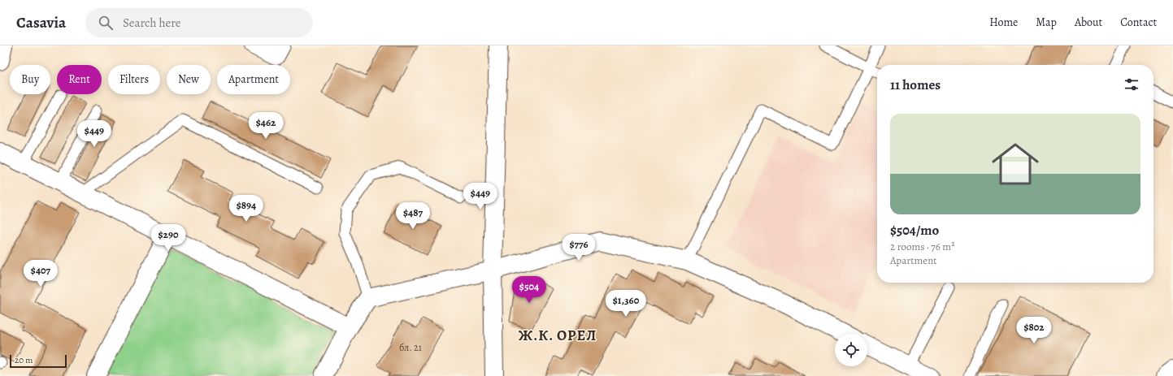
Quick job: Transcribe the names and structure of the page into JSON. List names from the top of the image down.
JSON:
{
  "districts": ["Ж.К. ОРЕЛ"],
  "house_numbers": ["бл. 21"],
  "scale_bar": "20 m",
  "page": {
    "header": "Casavia",
    "search": "Search here",
    "nav": [
      "Home",
      "Map",
      "About",
      "Contact"
    ],
    "chip": [
      "Buy",
      "Rent",
      "Filters",
      "New",
      "Apartment"
    ],
    "heading": "11 homes",
    "list": [
      {
        "name": "$504/mo",
        "note": "2 rooms · 76 m² · Apartment"
      }
    ],
    "price": [
      "$462",
      "$449",
      "$449",
      "$894",
      "$487",
      "$290",
      "$776",
      "$407",
      "$504",
      "$1,360",
      "$802"
    ],
    "scale": "20 m"
  }
}
